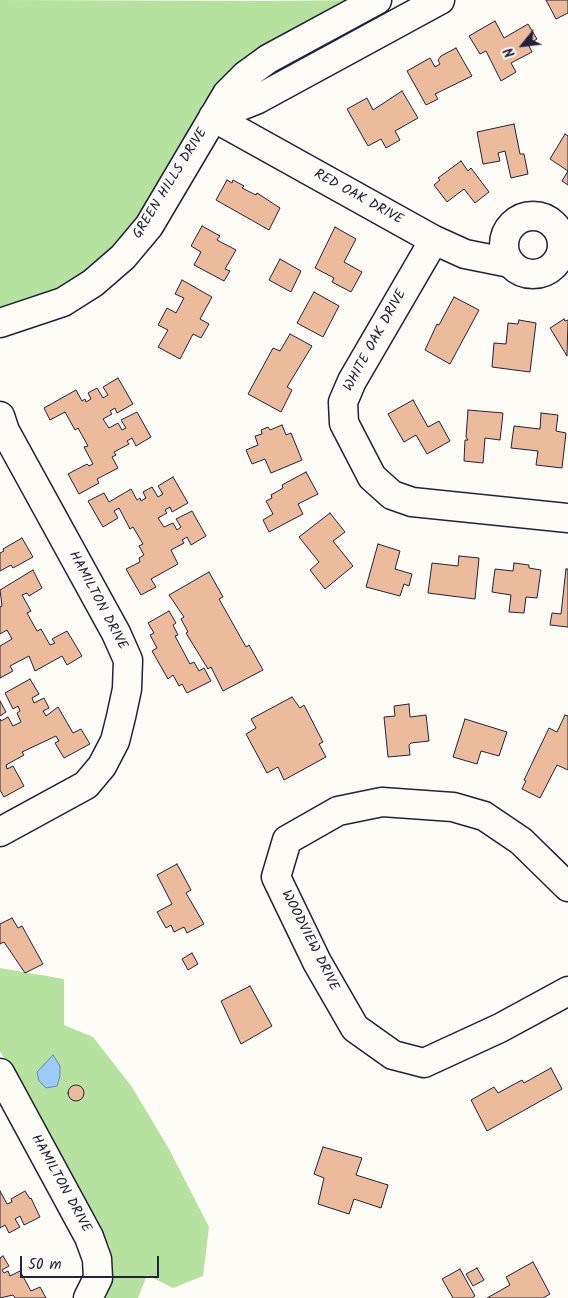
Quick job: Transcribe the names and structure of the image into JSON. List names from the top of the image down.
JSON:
{
  "streets": {
    "street": [
      "GREEN HILLS DRIVE",
      "RED OAK DRIVE",
      "WHITE OAK DRIVE",
      "HAMILTON DRIVE",
      "WOODVIEW DRIVE"
    ]
  },
  "crossings": [
    ["GREEN HILLS DRIVE", "RED OAK DRIVE"],
    ["RED OAK DRIVE", "WHITE OAK DRIVE"]
  ],
  "scale_bar": "50 m",
  "north": "bottom left"
}
